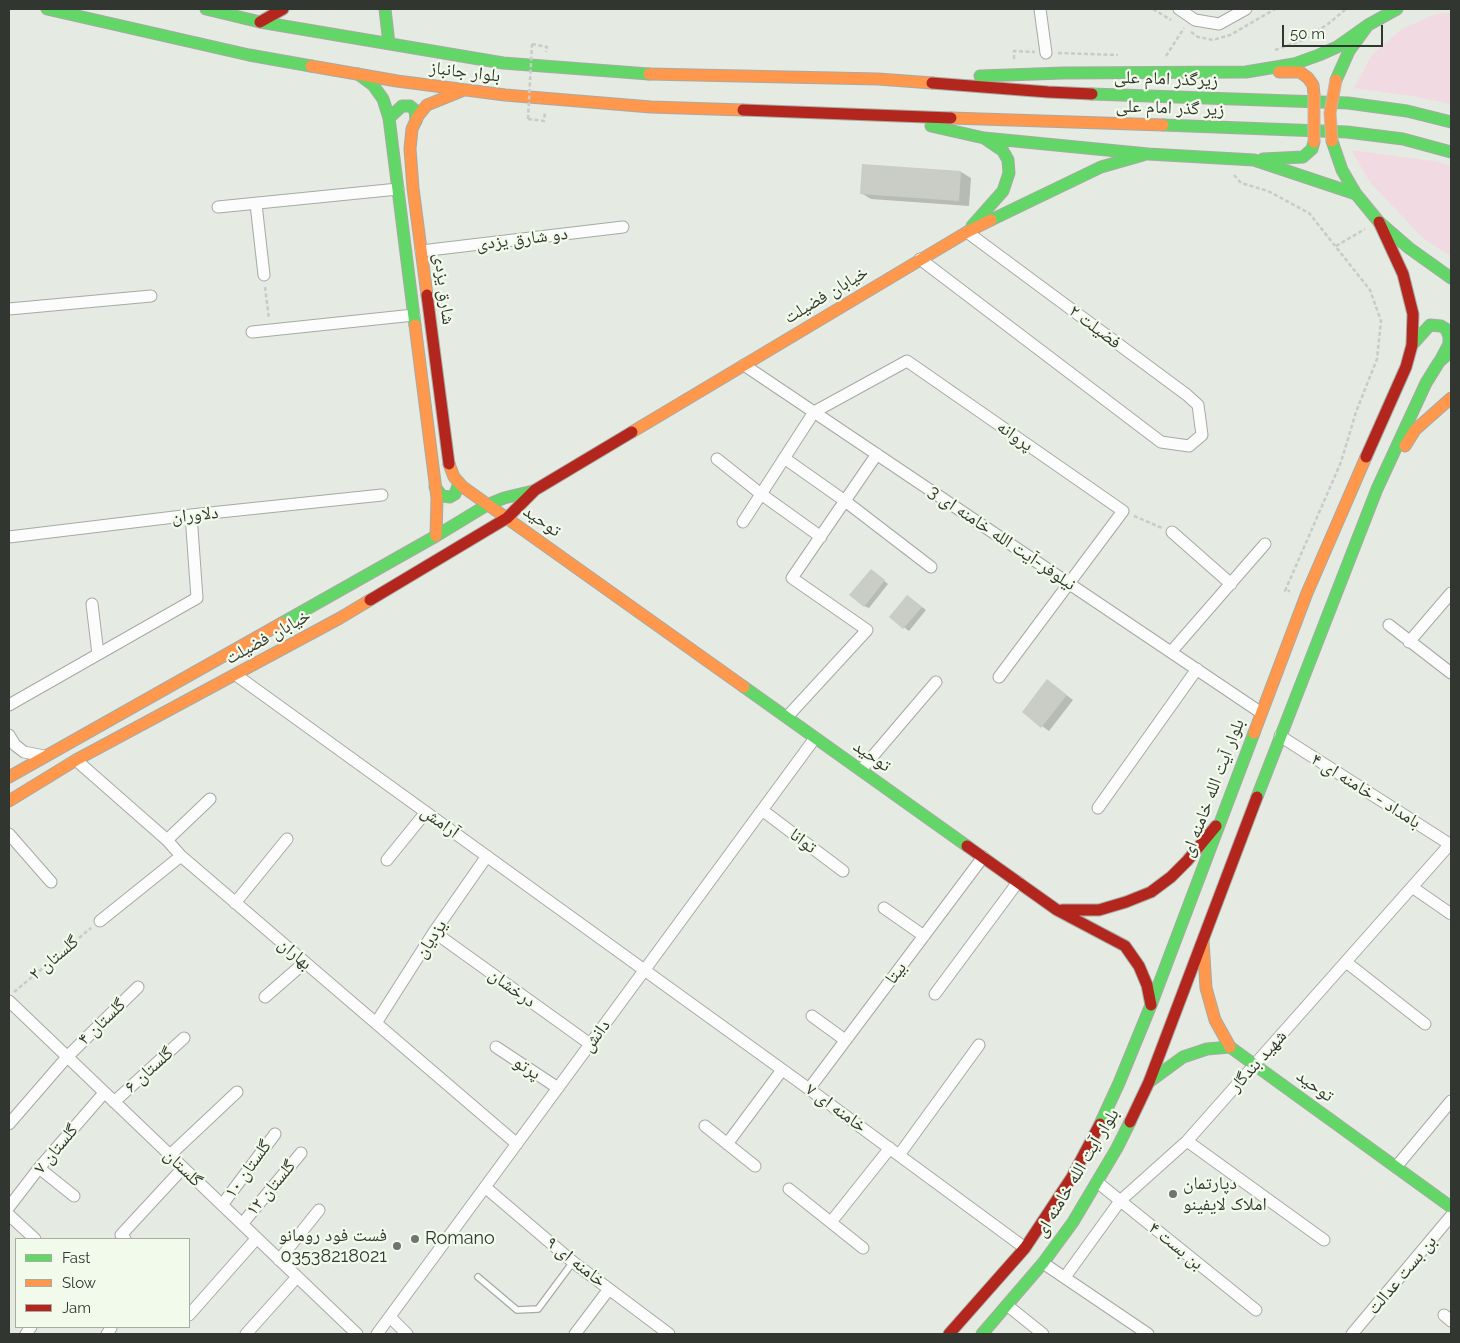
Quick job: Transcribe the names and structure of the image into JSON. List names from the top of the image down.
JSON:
{
  "streets": {
    "main road": [
      "بلوار جانباز",
      "زیرگذر امام علی",
      "زیر گذر امام علی",
      "شارق یزدی",
      "خیابان فضیلت",
      "توحید",
      "بلوار آیت الله خامنه ای"
    ],
    "street": [
      "دو شارق یزدی",
      "فضیلت ۲",
      "پروانه",
      "دلاوران",
      "نیلوفر-آیت الله خامنه ای 3",
      "بامداد - خامنه ای ۴",
      "آرامش",
      "توانا",
      "یزدیان",
      "بهاران",
      "بیتا",
      "درخشان",
      "گلستان ۴",
      "دانش",
      "شهید بندگار",
      "پرتو",
      "گلستان ۶",
      "خامنه ای ۷",
      "گلستان ۷",
      "گلستان",
      "گلستان ۱۰",
      "گلستان ۱۲",
      "بن بست ۴",
      "خامنه ای ۹",
      "بن بست عدالت"
    ],
    "path": ["گلستان ۲"]
  },
  "crossings": [
    ["بلوار جانباز", "زیرگذر امام علی"],
    ["بلوار جانباز", "زیر گذر امام علی"],
    ["بلوار جانباز", "شارق یزدی"],
    ["دو شارق یزدی", "شارق یزدی"],
    ["شارق یزدی", "خیابان فضیلت"],
    ["شارق یزدی", "توحید"],
    ["خیابان فضیلت", "فضیلت ۲"],
    ["خیابان فضیلت", "توحید"],
    ["خیابان فضیلت", "نیلوفر-آیت الله خامنه ای 3"],
    ["خیابان فضیلت", "آرامش"],
    ["خیابان فضیلت", "بهاران"],
    ["پروانه", "نیلوفر-آیت الله خامنه ای 3"],
    ["توحید", "بلوار آیت الله خامنه ای"],
    ["توحید", "بیتا"],
    ["توحید", "دانش"],
    ["توحید", "شهید بندگار"],
    ["نیلوفر-آیت الله خامنه ای 3", "بلوار آیت الله خامنه ای"],
    ["بلوار آیت الله خامنه ای", "بامداد - خامنه ای ۴"],
    ["بلوار آیت الله خامنه ای", "خامنه ای ۷"],
    ["بلوار آیت الله خامنه ای", "بن بست ۴"],
    ["بامداد - خامنه ای ۴", "شهید بندگار"],
    ["آرامش", "یزدیان"],
    ["آرامش", "دانش"],
    ["آرامش", "خامنه ای ۷"],
    ["توانا", "دانش"],
    ["یزدیان", "بهاران"],
    ["یزدیان", "درخشان"],
    ["بهاران", "دانش"],
    ["بیتا", "خامنه ای ۷"],
    ["درخشان", "دانش"],
    ["گلستان ۴", "گلستان"],
    ["دانش", "پرتو"],
    ["دانش", "خامنه ای ۷"],
    ["دانش", "خامنه ای ۹"],
    ["شهید بندگار", "بن بست ۴"],
    ["گلستان ۶", "گلستان"],
    ["گلستان ۷", "گلستان"],
    ["گلستان", "گلستان ۱۰"],
    ["گلستان", "گلستان ۱۲"]
  ],
  "places": ["دپارتمان املاک لایفینو", "Romano", "فست فود رومانو 03538218021"],
  "legend": ["Fast", "Slow", "Jam"],
  "scale_bar": "50 m"
}
